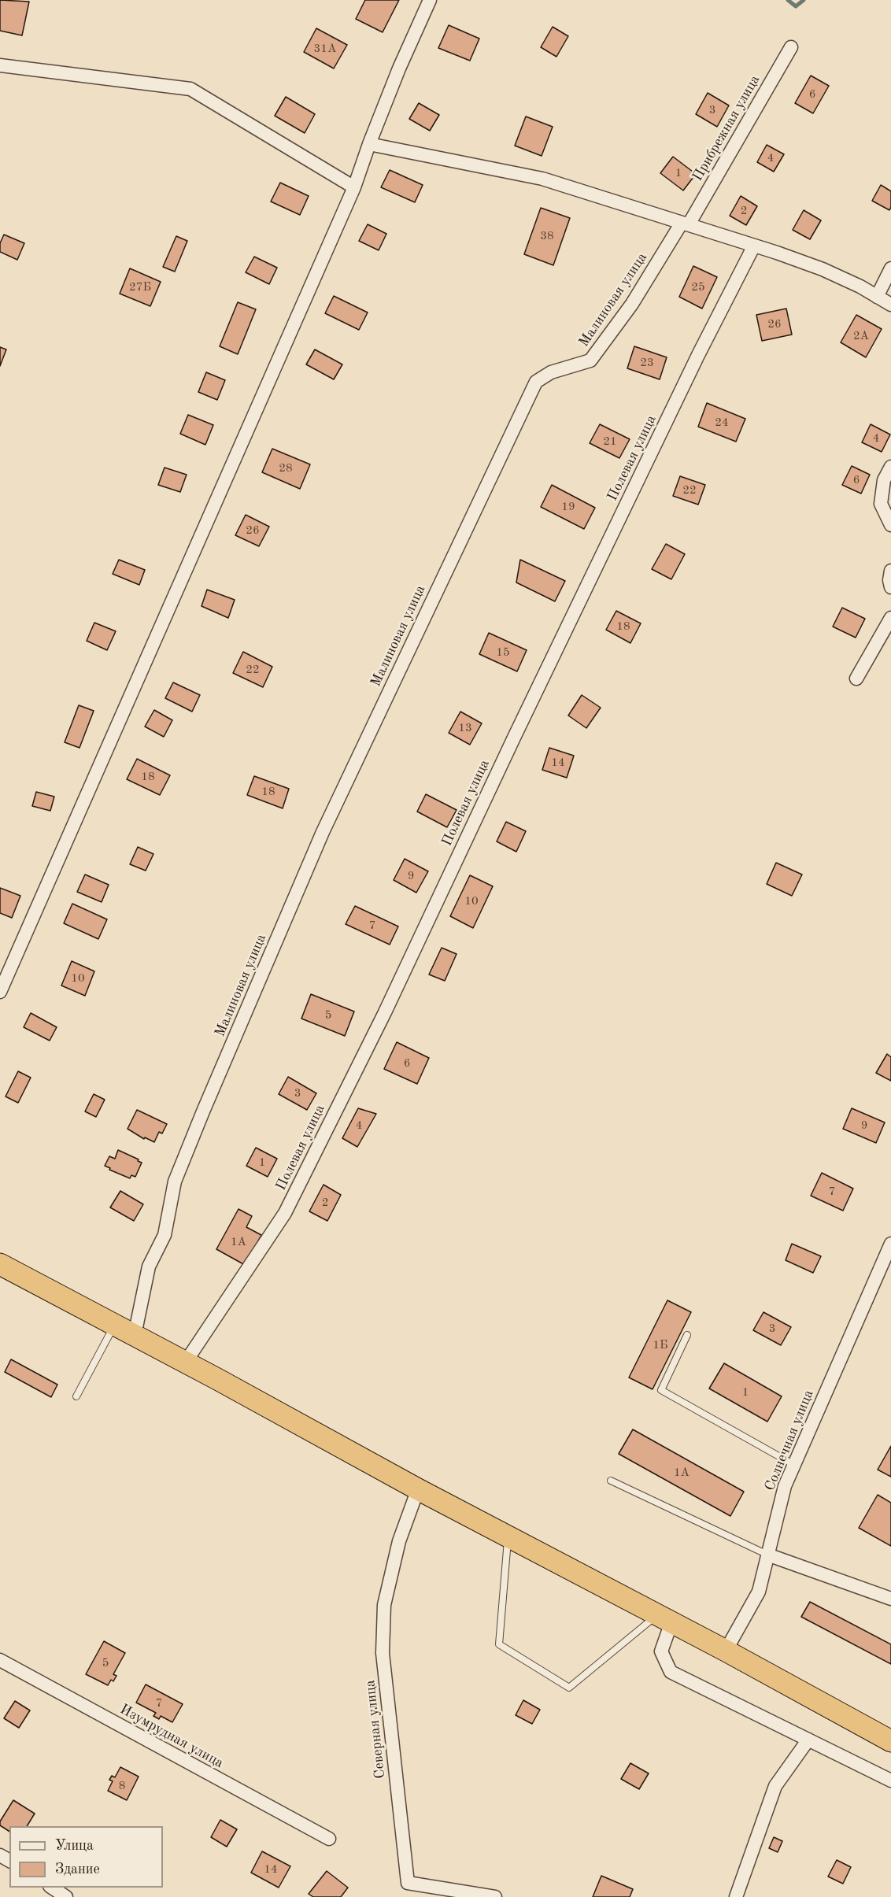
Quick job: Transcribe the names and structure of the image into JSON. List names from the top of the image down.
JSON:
{
  "streets": {
    "street": [
      "Прибрежная улица",
      "Малиновая улица",
      "Полевая улица",
      "Солнечная улица",
      "Северная улица",
      "Изумрудная улица"
    ]
  },
  "crossings": [
    ["Прибрежная улица", "Малиновая улица"]
  ],
  "house_numbers": [
    "31А",
    "6",
    "3",
    "4",
    "1",
    "2",
    "38",
    "27Б",
    "25",
    "26",
    "2А",
    "23",
    "24",
    "4",
    "21",
    "28",
    "6",
    "22",
    "19",
    "26",
    "18",
    "15",
    "22",
    "13",
    "14",
    "18",
    "18",
    "9",
    "10",
    "7",
    "10",
    "5",
    "6",
    "3",
    "4",
    "9",
    "1",
    "7",
    "2",
    "1А",
    "3",
    "1Б",
    "1",
    "1А",
    "5",
    "7",
    "8",
    "14"
  ],
  "legend": ["Улица", "Здание"]
}
